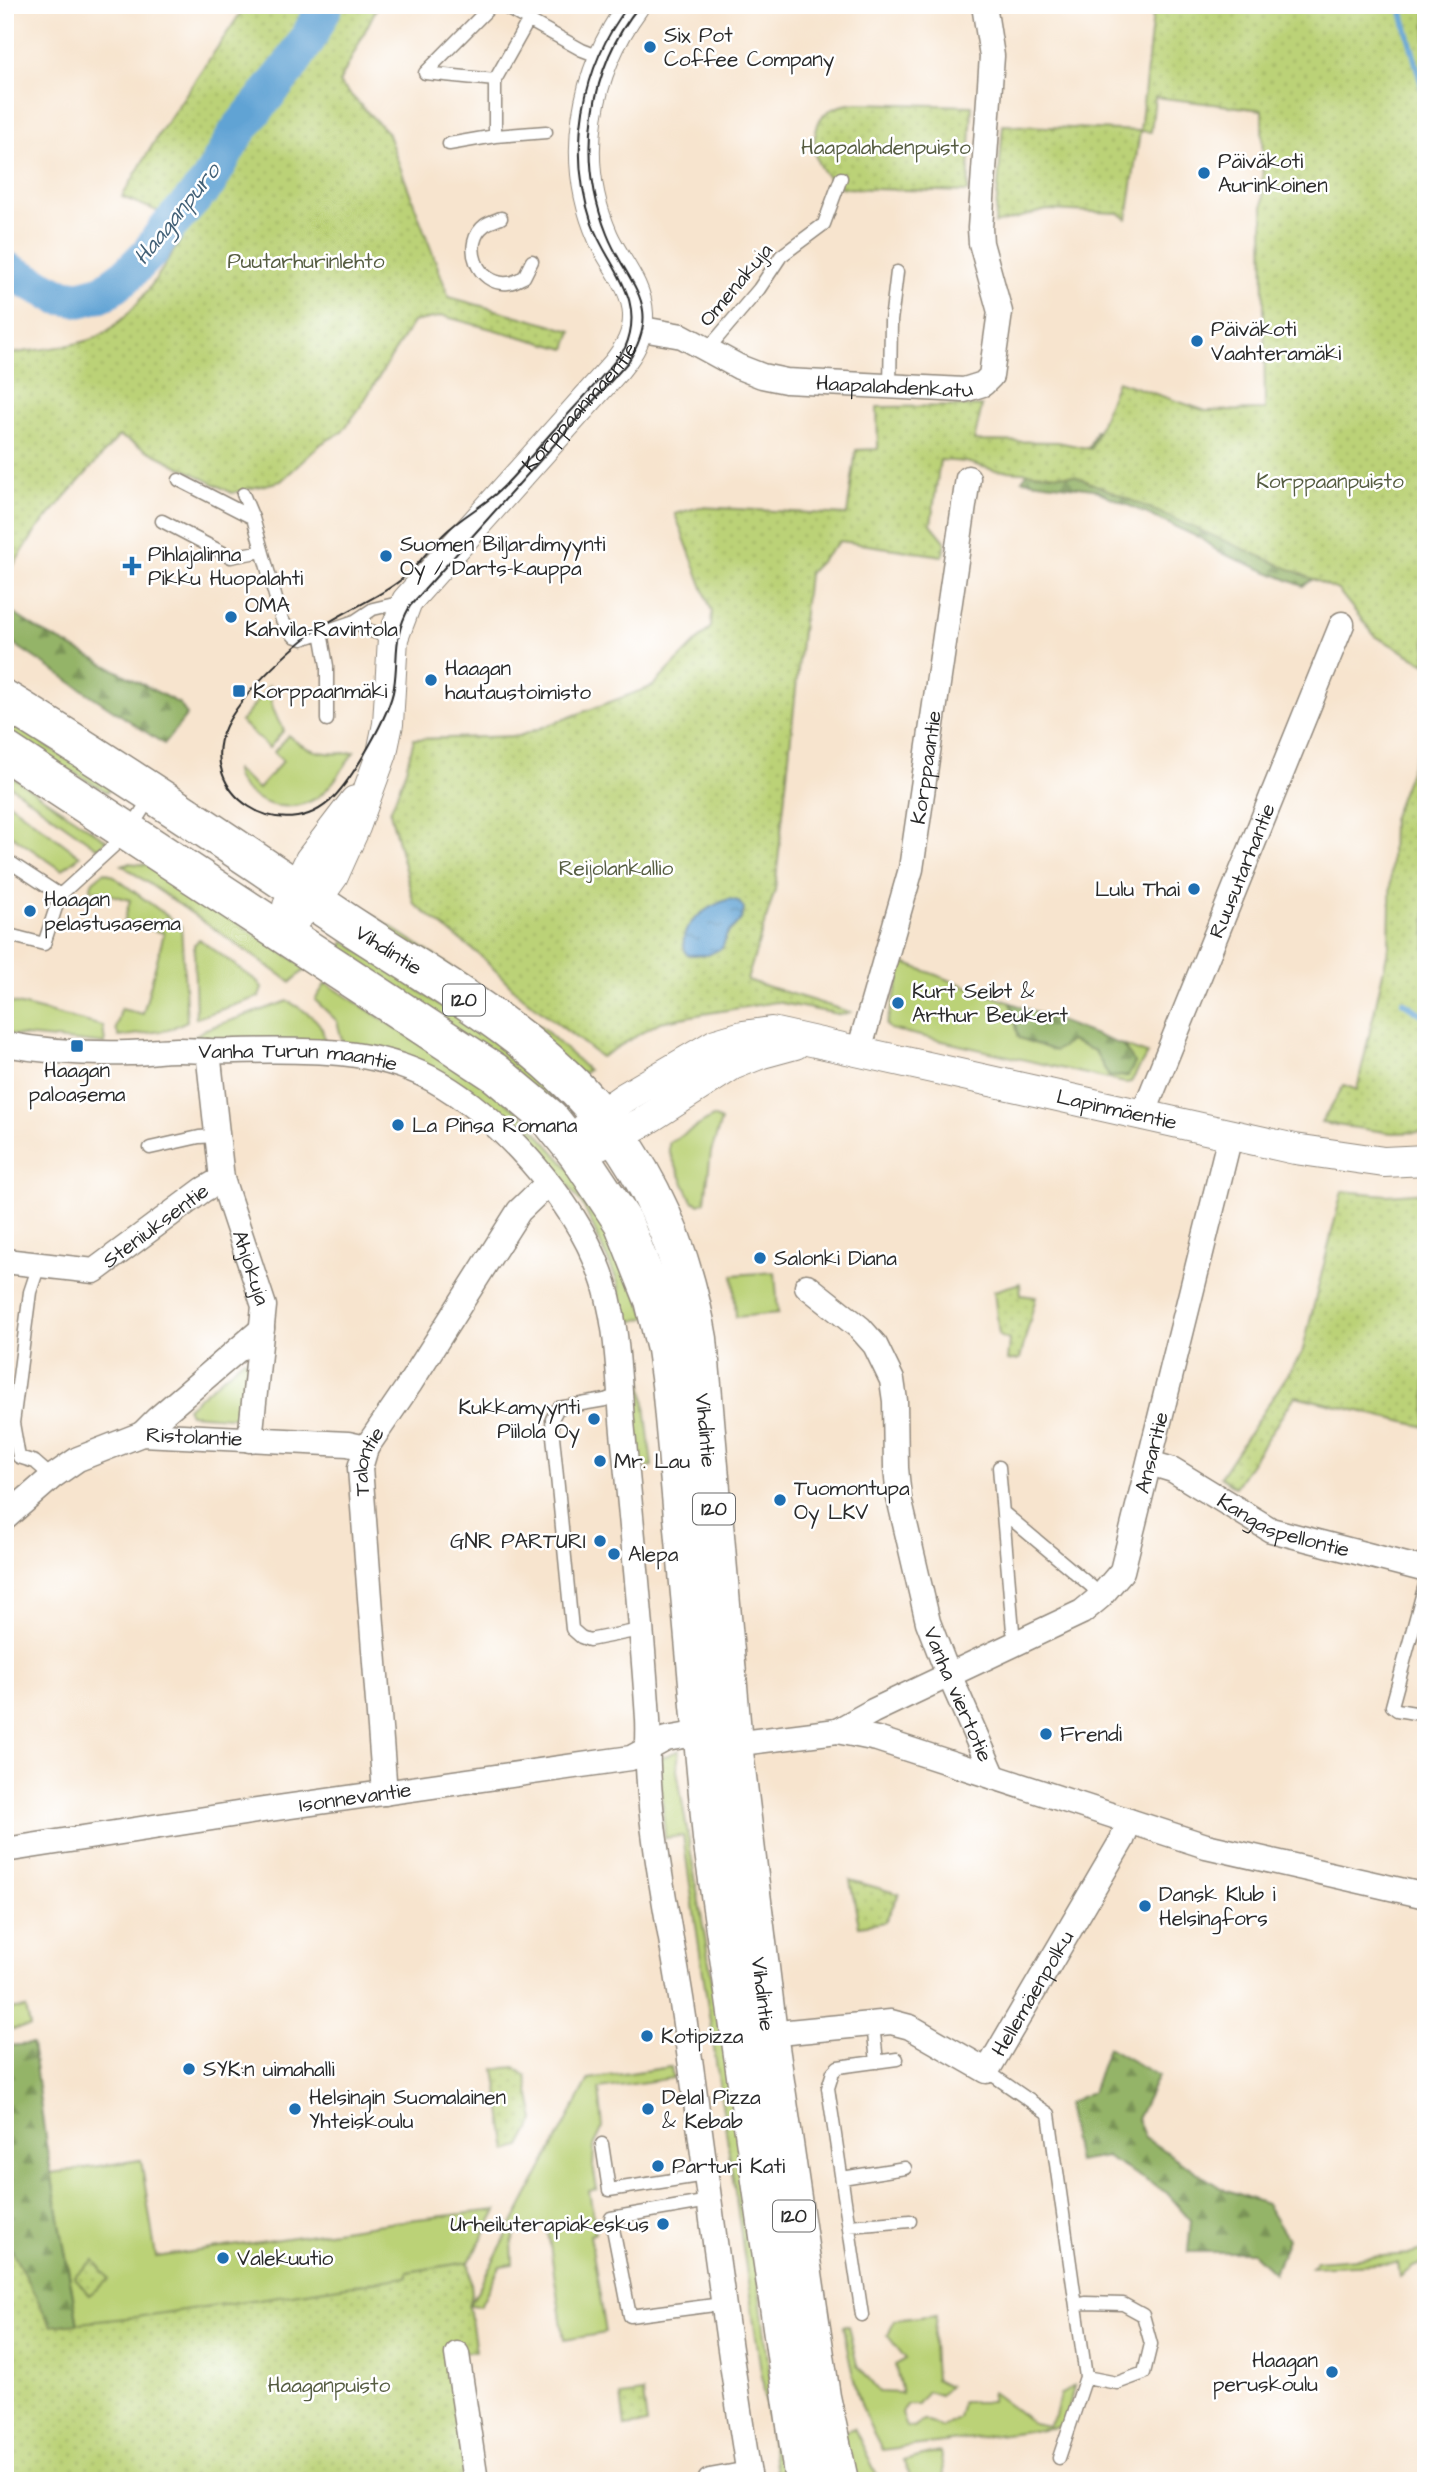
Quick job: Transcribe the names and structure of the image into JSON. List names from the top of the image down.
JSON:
{
  "streets": {
    "main road": ["Vihdintie", "120"],
    "street": [
      "Haapalahdenkatu",
      "Korppaanmäentie",
      "Korppaantie",
      "Ruusutarhantie",
      "Vanha Turun maantie",
      "Lapinmäentie",
      "Steniuksentie",
      "Ahjokuja",
      "Ristolantie",
      "Ansaritie",
      "Talontie",
      "Kangaspellontie",
      "Vanha viertotie",
      "Isonnevantie",
      "Hellemäenpolku"
    ],
    "lane": ["Omenakuja"]
  },
  "crossings": [
    ["Omenakuja", "Haapalahdenkatu"],
    ["Haapalahdenkatu", "Korppaanmäentie"],
    ["Korppaanmäentie", "Vihdintie"],
    ["Korppaantie", "Lapinmäentie"],
    ["Ruusutarhantie", "Lapinmäentie"],
    ["Vihdintie", "Lapinmäentie"],
    ["Vihdintie", "Isonnevantie"],
    ["Vihdintie", "Hellemäenpolku"],
    ["Vanha Turun maantie", "Ahjokuja"],
    ["Vanha Turun maantie", "Talontie"],
    ["Lapinmäentie", "Ansaritie"],
    ["Steniuksentie", "Ahjokuja"],
    ["Ahjokuja", "Ristolantie"],
    ["Ristolantie", "Talontie"],
    ["Ansaritie", "Kangaspellontie"],
    ["Ansaritie", "Vanha viertotie"],
    ["Ansaritie", "Isonnevantie"],
    ["Talontie", "Isonnevantie"],
    ["Vanha viertotie", "Hellemäenpolku"]
  ],
  "water": ["Haaganpuro"],
  "parks": [
    "Haapalahdenpuisto",
    "Puutarhurinlehto",
    "Korppaanpuisto",
    "Reijolankallio",
    "Haaganpuisto"
  ],
  "places": {
    "other": [
      "Six Pot Coffee Company",
      "Päiväkoti Aurinkoinen",
      "Päiväkoti Vaahteramäki",
      "Suomen Biljardimyynti Oy / Darts-kauppa",
      "OMA Kahvila-Ravintola",
      "Haagan hautaustoimisto",
      "Lulu Thai",
      "Haagan pelastusasema",
      "Kurt Seibt & Arthur Beukert",
      "La Pinsa Romana",
      "Salonki Diana",
      "Kukkamyynti Piilola Oy",
      "Mr. Lau",
      "Tuomontupa Oy LKV",
      "GNR PARTURI",
      "Alepa",
      "Frendi",
      "Dansk Klub i Helsingfors",
      "Kotipizza",
      "SYK:n uimahalli",
      "Helsingin Suomalainen Yhteiskoulu",
      "Delal Pizza & Kebab",
      "Parturi Kati",
      "Urheiluterapiakeskus",
      "Valekuutio",
      "Haagan peruskoulu"
    ],
    "health": ["Pihlajalinna Pikku Huopalahti"],
    "transit": ["Korppaanmäki", "Haagan paloasema"]
  }
}
